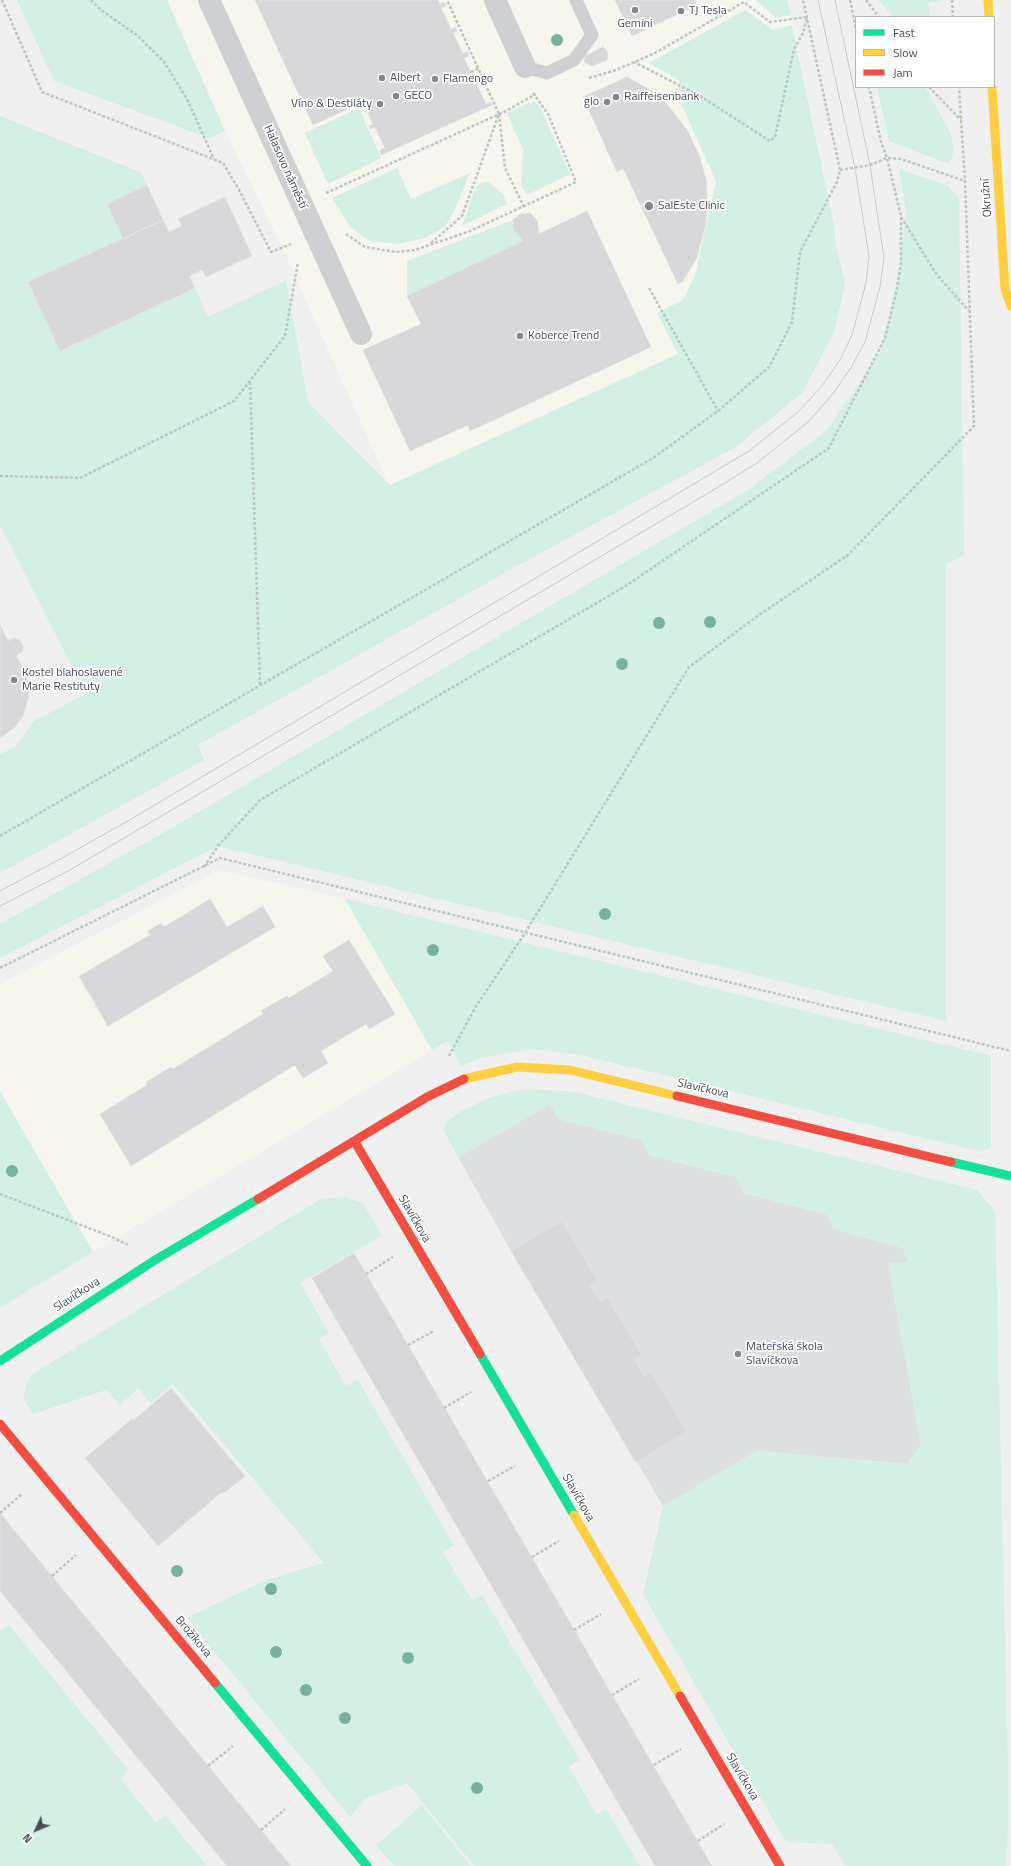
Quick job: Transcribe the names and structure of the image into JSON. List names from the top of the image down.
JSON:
{
  "streets": {
    "street": [
      "Halasovo náměstí",
      "Okružní",
      "Slavíčkova",
      "Brožíkova"
    ]
  },
  "places": [
    "Gemini",
    "TJ Tesla",
    "Albert",
    "Flamengo",
    "GECO",
    "Raiffeisenbank",
    "glo",
    "Víno & Destiláty",
    "SalEste Clinic",
    "Koberce Trend",
    "Kostel blahoslavené Marie Restituty",
    "Mateřská škola Slavíčkova"
  ],
  "legend": ["Fast", "Slow", "Jam"],
  "north": "bottom left"
}
